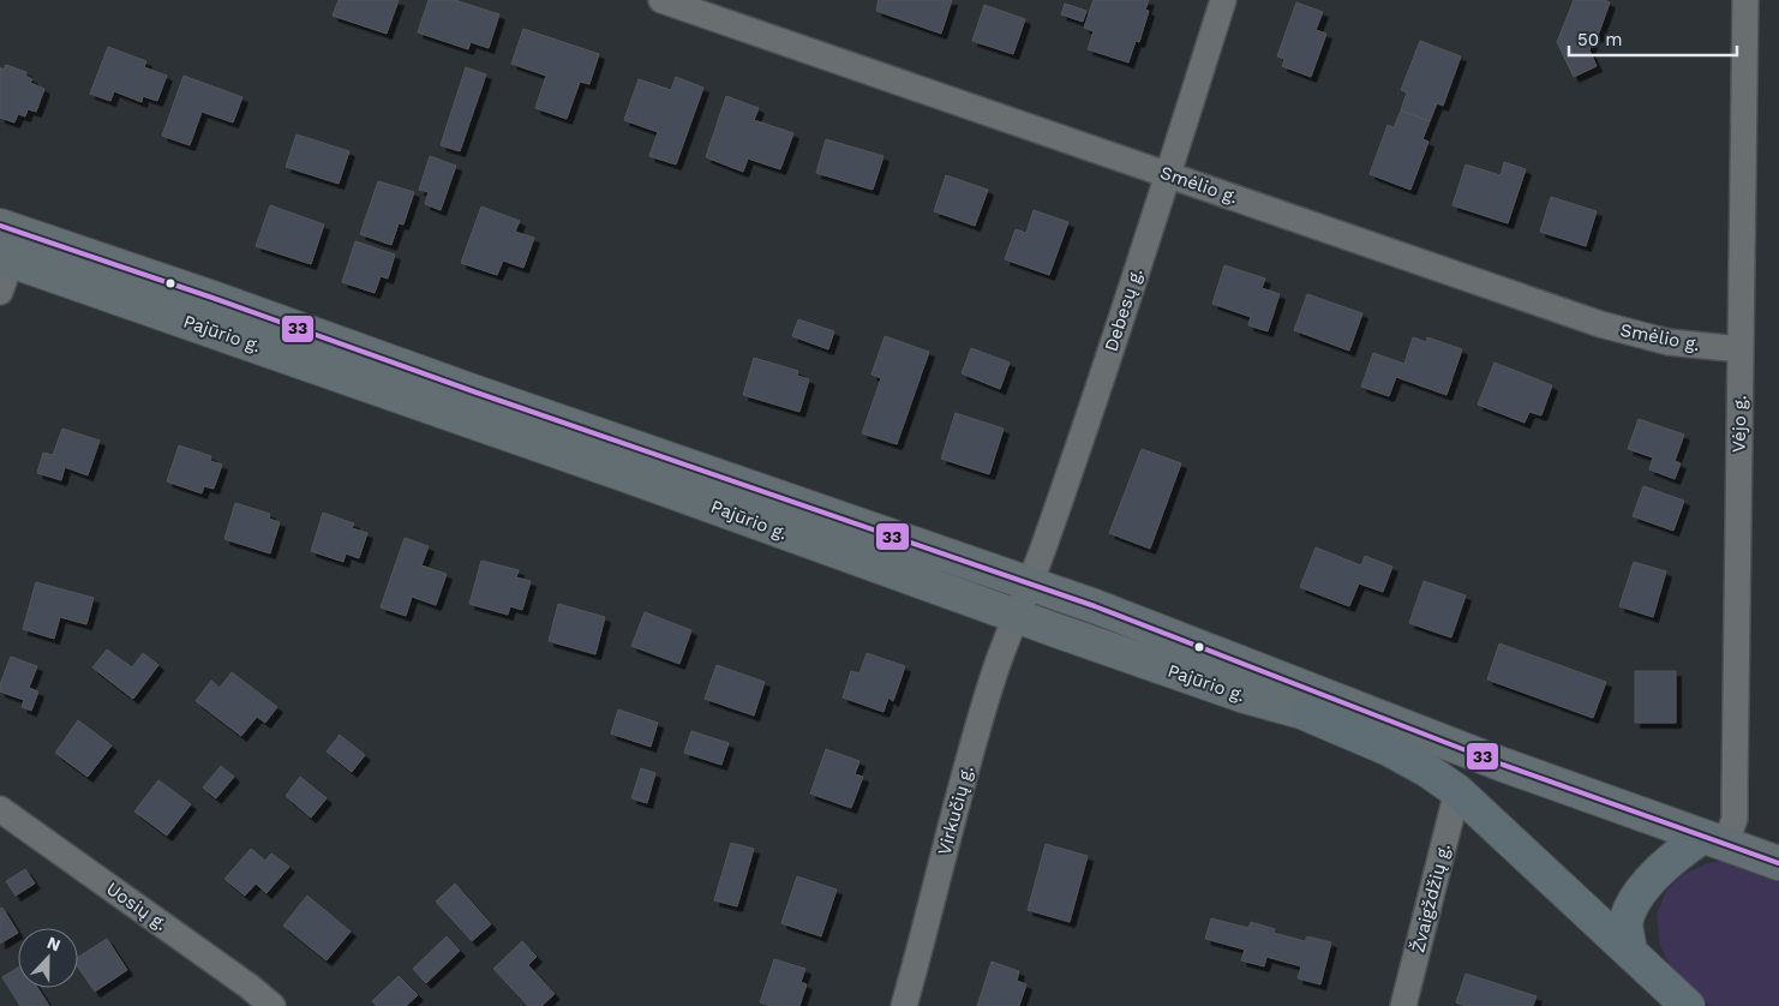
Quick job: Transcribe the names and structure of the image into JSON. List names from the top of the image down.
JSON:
{
  "streets": {
    "main road": ["Pajūrio g."],
    "street": [
      "Smėlio g.",
      "Debesų g.",
      "Vėjo g.",
      "Virkučių g.",
      "Žvaigždžių g.",
      "Uosių g."
    ]
  },
  "crossings": [
    ["Smėlio g.", "Debesų g."],
    ["Smėlio g.", "Vėjo g."],
    ["Debesų g.", "Pajūrio g."],
    ["Debesų g.", "Virkučių g."],
    ["Pajūrio g.", "Vėjo g."],
    ["Pajūrio g.", "Virkučių g."]
  ],
  "lines": ["transit line 33"],
  "scale_bar": "50 m",
  "north": "top"
}
